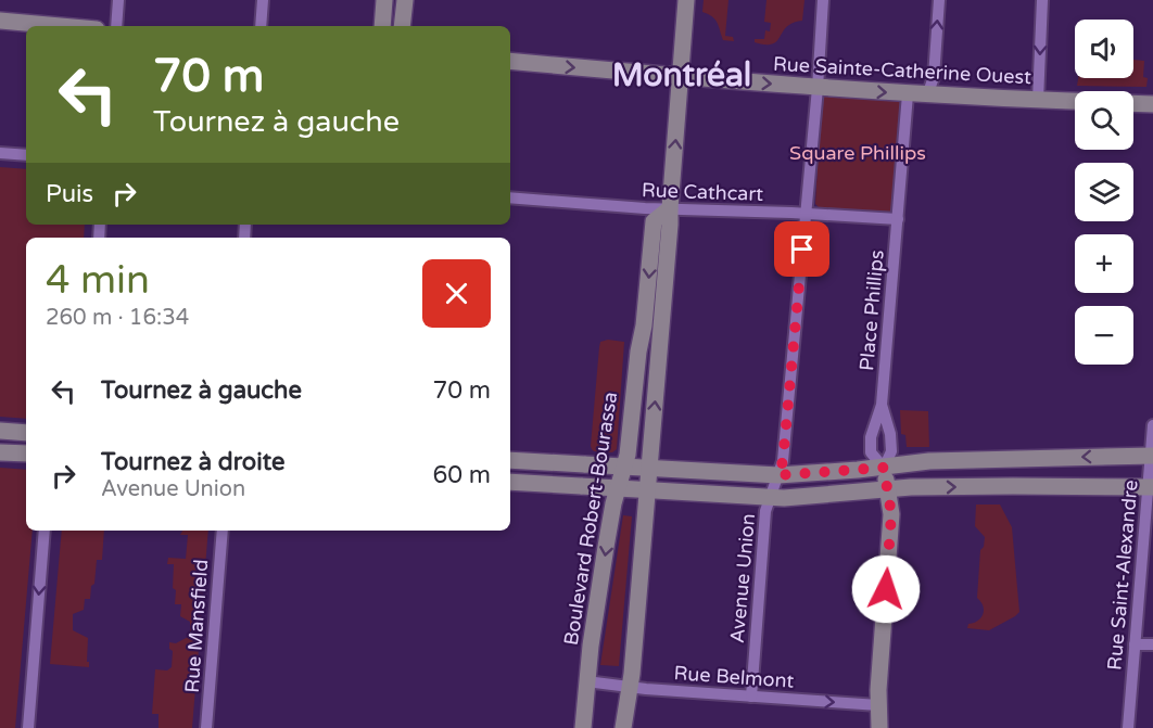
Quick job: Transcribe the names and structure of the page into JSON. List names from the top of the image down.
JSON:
{
  "streets": {
    "main road": ["Rue Sainte-Catherine Ouest", "Boulevard Robert-Bourassa"],
    "street": [
      "Rue Cathcart",
      "Place Phillips",
      "Rue Saint-Alexandre",
      "Avenue Union",
      "Rue Mansfield",
      "Rue Belmont"
    ]
  },
  "crossings": [
    ["Rue Sainte-Catherine Ouest", "Place Phillips"],
    ["Rue Sainte-Catherine Ouest", "Avenue Union"],
    ["Rue Cathcart", "Place Phillips"],
    ["Rue Cathcart", "Boulevard Robert-Bourassa"],
    ["Rue Cathcart", "Avenue Union"],
    ["Boulevard Robert-Bourassa", "Rue Belmont"],
    ["Avenue Union", "Rue Belmont"]
  ],
  "one_way": ["Rue Sainte-Catherine Ouest", "Rue Belmont"],
  "districts": ["Montréal"],
  "parks": ["Square Phillips"],
  "page": {
    "map_buttons": ["+", "−"],
    "turn": ["70 m", "Tournez à gauche"],
    "then": "Puis",
    "heading": ["4 min", "260 m · 16:34"],
    "list": [
      {
        "name": "Tournez à gauche",
        "value": "70 m"
      },
      {
        "name": "Tournez à droite",
        "note": "Avenue Union",
        "value": "60 m"
      }
    ]
  }
}
